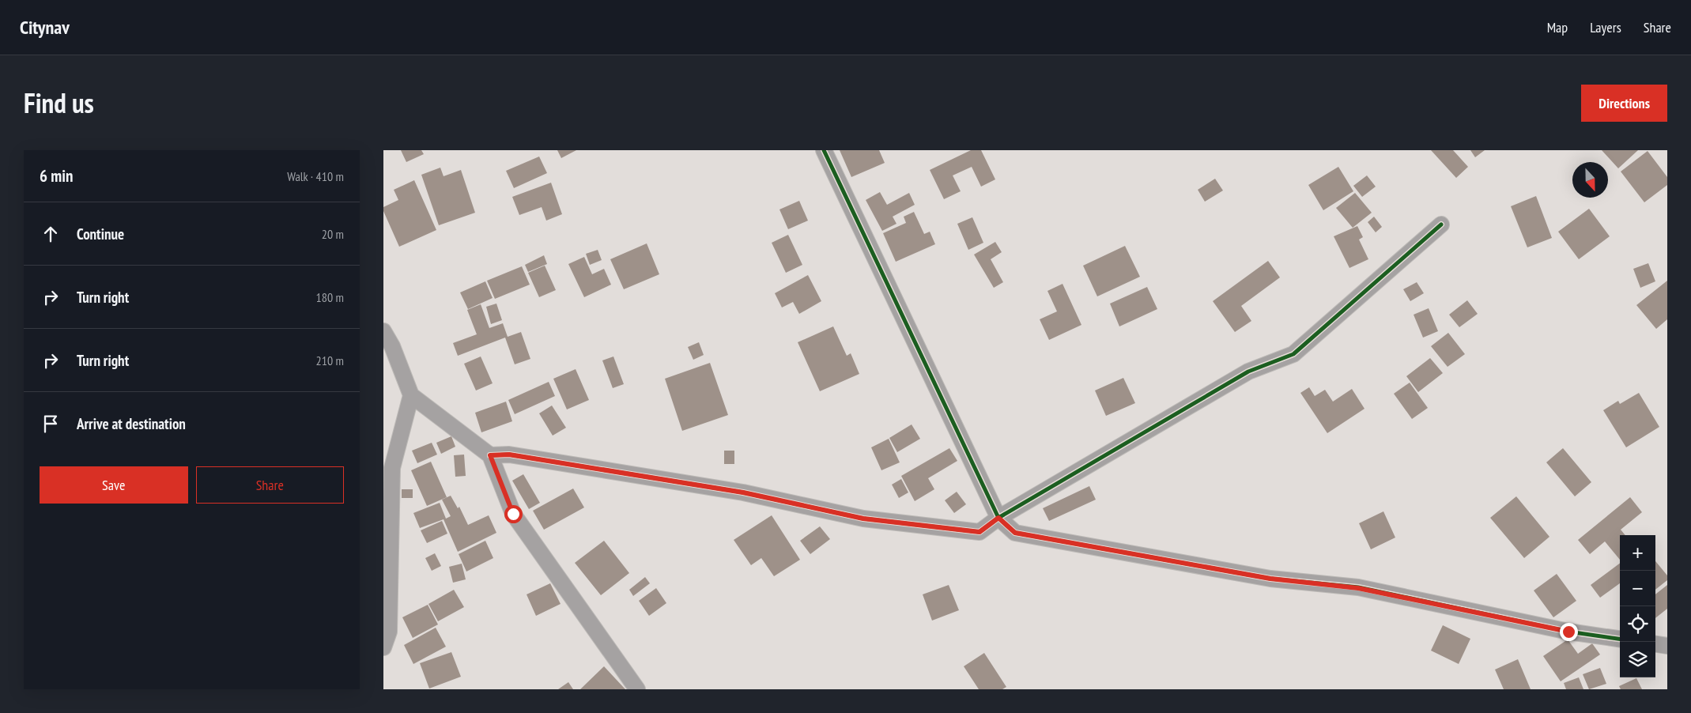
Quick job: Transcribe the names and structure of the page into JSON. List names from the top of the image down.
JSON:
{
  "north": "bottom",
  "page": {
    "header": "Citynav",
    "nav": ["Map", "Layers", "Share"],
    "title": "Find us",
    "buttons": [
      "Directions",
      ["Save", "Share"]
    ],
    "heading": ["6 min", "Walk · 410 m"],
    "list": [
      ["Continue", "20 m"],
      ["Turn right", "180 m"],
      ["Turn right", "210 m"],
      "Arrive at destination"
    ],
    "map_buttons": ["+", "−"]
  }
}
